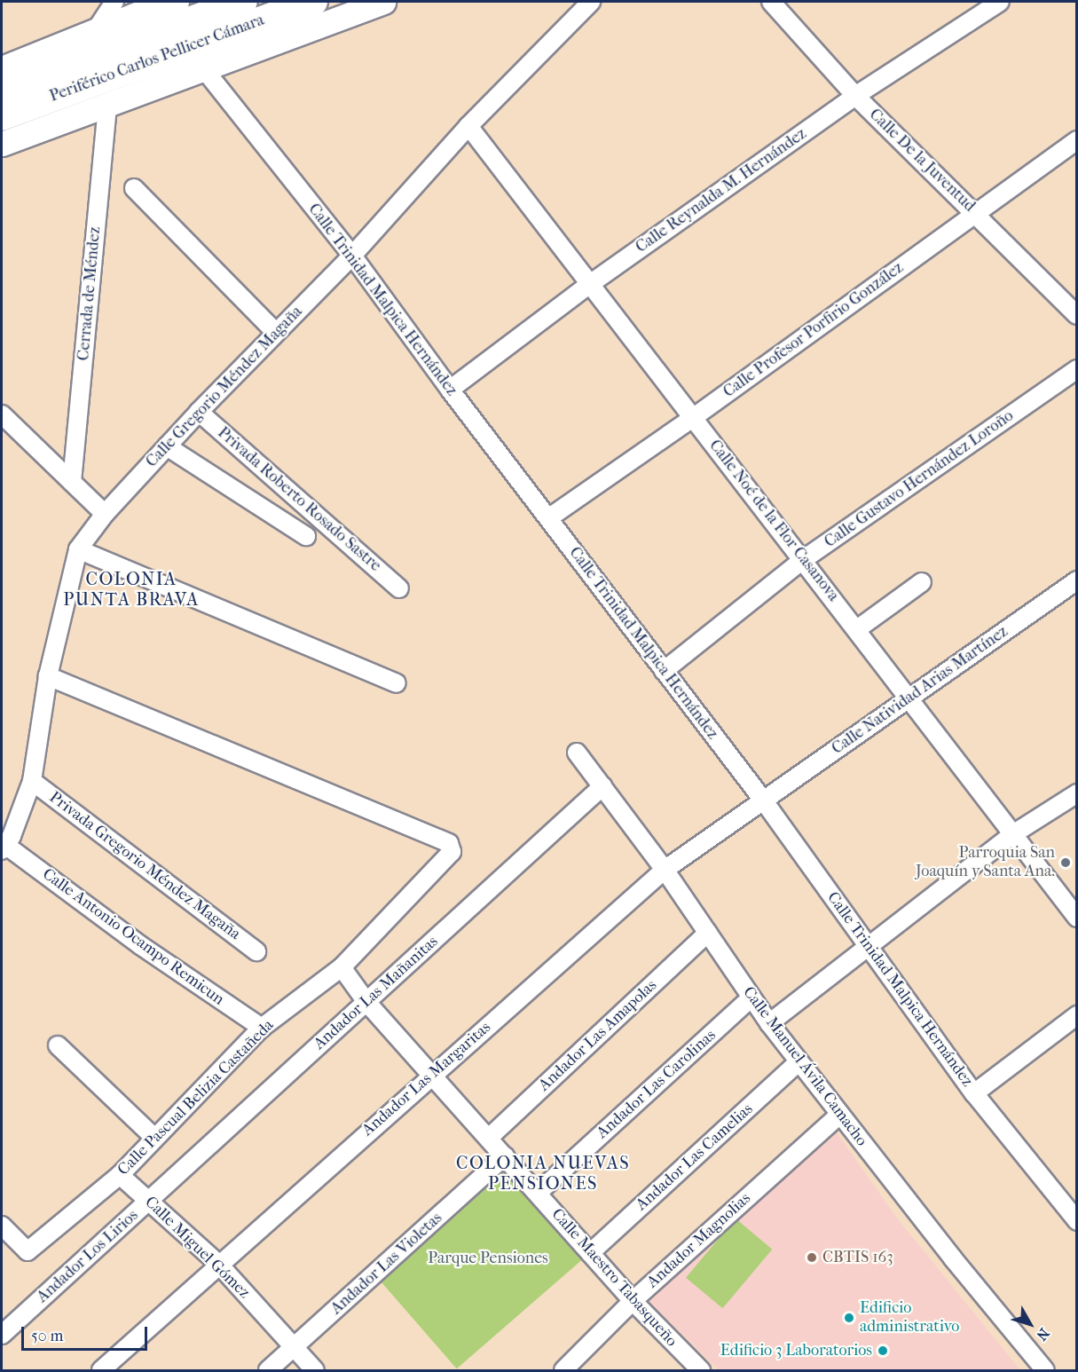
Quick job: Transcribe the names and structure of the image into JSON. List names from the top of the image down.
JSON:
{
  "streets": {
    "main road": ["Periférico Carlos Pellicer Cámara"],
    "street": [
      "Calle De la Juventud",
      "Calle Reynalda M. Hernández",
      "Cerrada de Méndez",
      "Calle Trinidad Malpica Hernández",
      "Calle Profesor Porfirio González",
      "Calle Gregorio Méndez Magaña",
      "Calle Gustavo Hernández Loroño",
      "Privada Roberto Rosado Sastre",
      "Calle Noé de la Flor Casanova",
      "Calle Natividad Arias Martínez",
      "Privada Gregorio Méndez Magaña",
      "Calle Antonio Ocampo Remicun",
      "Andador Las Mañanitas",
      "Andador Las Amapolas",
      "Calle Manuel Ávila Camacho",
      "Andador Las Margaritas",
      "Andador Las Carolinas",
      "Calle Pascual Belizia Castañeda",
      "Andador Las Camelias",
      "Andador Magnolias",
      "Calle Miguel Gómez",
      "Andador Los Lirios",
      "Andador Las Violetas",
      "Calle Maestro Tabasqueño"
    ]
  },
  "crossings": [
    ["Calle De la Juventud", "Calle Reynalda M. Hernández"],
    ["Calle De la Juventud", "Calle Profesor Porfirio González"],
    ["Calle Reynalda M. Hernández", "Calle Trinidad Malpica Hernández"],
    ["Calle Reynalda M. Hernández", "Calle Noé de la Flor Casanova"],
    ["Calle Trinidad Malpica Hernández", "Calle Profesor Porfirio González"],
    ["Calle Trinidad Malpica Hernández", "Calle Gregorio Méndez Magaña"],
    ["Calle Trinidad Malpica Hernández", "Calle Gustavo Hernández Loroño"],
    ["Calle Trinidad Malpica Hernández", "Calle Natividad Arias Martínez"],
    ["Calle Trinidad Malpica Hernández", "Andador Las Margaritas"],
    ["Calle Profesor Porfirio González", "Calle Noé de la Flor Casanova"],
    ["Calle Gregorio Méndez Magaña", "Privada Roberto Rosado Sastre"],
    ["Calle Gregorio Méndez Magaña", "Calle Noé de la Flor Casanova"],
    ["Calle Gregorio Méndez Magaña", "Privada Gregorio Méndez Magaña"],
    ["Calle Gregorio Méndez Magaña", "Calle Antonio Ocampo Remicun"],
    ["Calle Gregorio Méndez Magaña", "Calle Pascual Belizia Castañeda"],
    ["Calle Gustavo Hernández Loroño", "Calle Noé de la Flor Casanova"],
    ["Calle Noé de la Flor Casanova", "Calle Natividad Arias Martínez"],
    ["Calle Natividad Arias Martínez", "Andador Las Margaritas"],
    ["Calle Antonio Ocampo Remicun", "Calle Pascual Belizia Castañeda"],
    ["Andador Las Mañanitas", "Calle Manuel Ávila Camacho"],
    ["Andador Las Mañanitas", "Calle Miguel Gómez"],
    ["Andador Las Mañanitas", "Andador Los Lirios"],
    ["Andador Las Mañanitas", "Calle Maestro Tabasqueño"],
    ["Andador Las Amapolas", "Calle Manuel Ávila Camacho"],
    ["Andador Las Amapolas", "Calle Maestro Tabasqueño"],
    ["Calle Manuel Ávila Camacho", "Andador Las Margaritas"],
    ["Calle Manuel Ávila Camacho", "Andador Las Carolinas"],
    ["Calle Manuel Ávila Camacho", "Andador Las Camelias"],
    ["Calle Manuel Ávila Camacho", "Andador Magnolias"],
    ["Andador Las Margaritas", "Calle Miguel Gómez"],
    ["Andador Las Margaritas", "Calle Maestro Tabasqueño"],
    ["Andador Las Carolinas", "Calle Maestro Tabasqueño"],
    ["Calle Pascual Belizia Castañeda", "Calle Miguel Gómez"],
    ["Calle Pascual Belizia Castañeda", "Calle Maestro Tabasqueño"],
    ["Andador Las Camelias", "Calle Maestro Tabasqueño"],
    ["Andador Magnolias", "Calle Maestro Tabasqueño"],
    ["Calle Miguel Gómez", "Andador Los Lirios"],
    ["Calle Miguel Gómez", "Andador Las Violetas"],
    ["Andador Las Violetas", "Calle Maestro Tabasqueño"]
  ],
  "districts": ["COLONIA PUNTA BRAVA", "COLONIA NUEVAS PENSIONES"],
  "parks": ["Parque Pensiones"],
  "places": [
    "Parroquia San Joaquín y Santa Ana.",
    "CBTIS 163",
    "Edificio administrativo",
    "Edificio 3 Laboratorios"
  ],
  "scale_bar": "50 m",
  "north": "bottom right"
}
